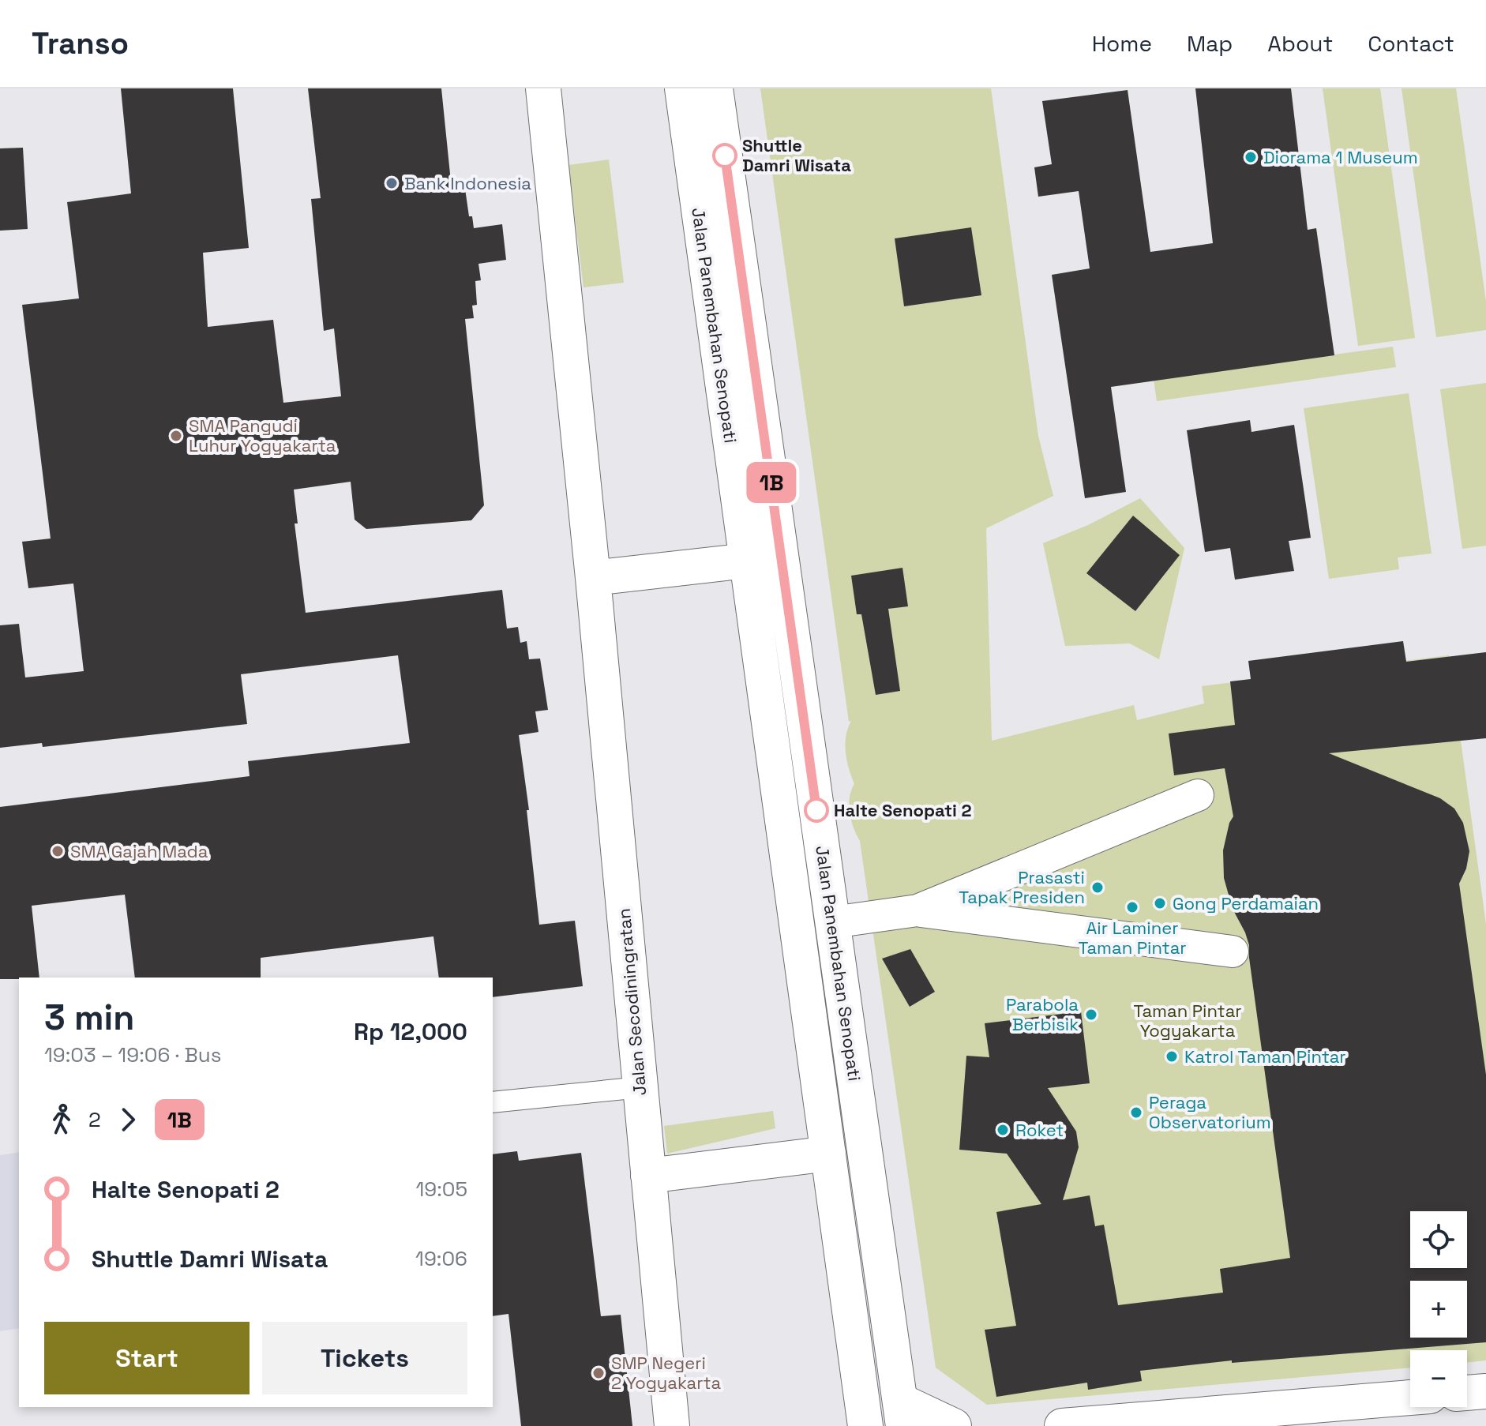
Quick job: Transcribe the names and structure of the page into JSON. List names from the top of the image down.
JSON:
{
  "streets": {
    "main road": ["Jalan Panembahan Senopati", "Jalan Secodiningratan"]
  },
  "parks": ["Taman Pintar Yogyakarta"],
  "places": [
    "Shuttle Damri Wisata",
    "Diorama 1 Museum",
    "Bank Indonesia",
    "SMA Pangudi Luhur Yogyakarta",
    "Halte Senopati 2",
    "SMA Gajah Mada",
    "Prasasti Tapak Presiden",
    "Gong Perdamaian",
    "Air Laminer Taman Pintar",
    "Parabola Berbisik",
    "Katrol Taman Pintar",
    "Peraga Observatorium",
    "Roket",
    "SMP Negeri 2 Yogyakarta"
  ],
  "lines": ["bus line 1B"],
  "page": {
    "header": "Transo",
    "nav": [
      "Home",
      "Map",
      "About",
      "Contact"
    ],
    "on_map": "1B",
    "heading": ["3 min", "19:03 – 19:06 · Bus", "Rp 12,000"],
    "legs": ["2", "1B"],
    "list": [
      {
        "name": "Halte Senopati 2",
        "value": "19:05"
      },
      {
        "name": "Shuttle Damri Wisata",
        "value": "19:06"
      }
    ],
    "map_buttons": ["+", "−"],
    "buttons": ["Start", "Tickets"]
  }
}
